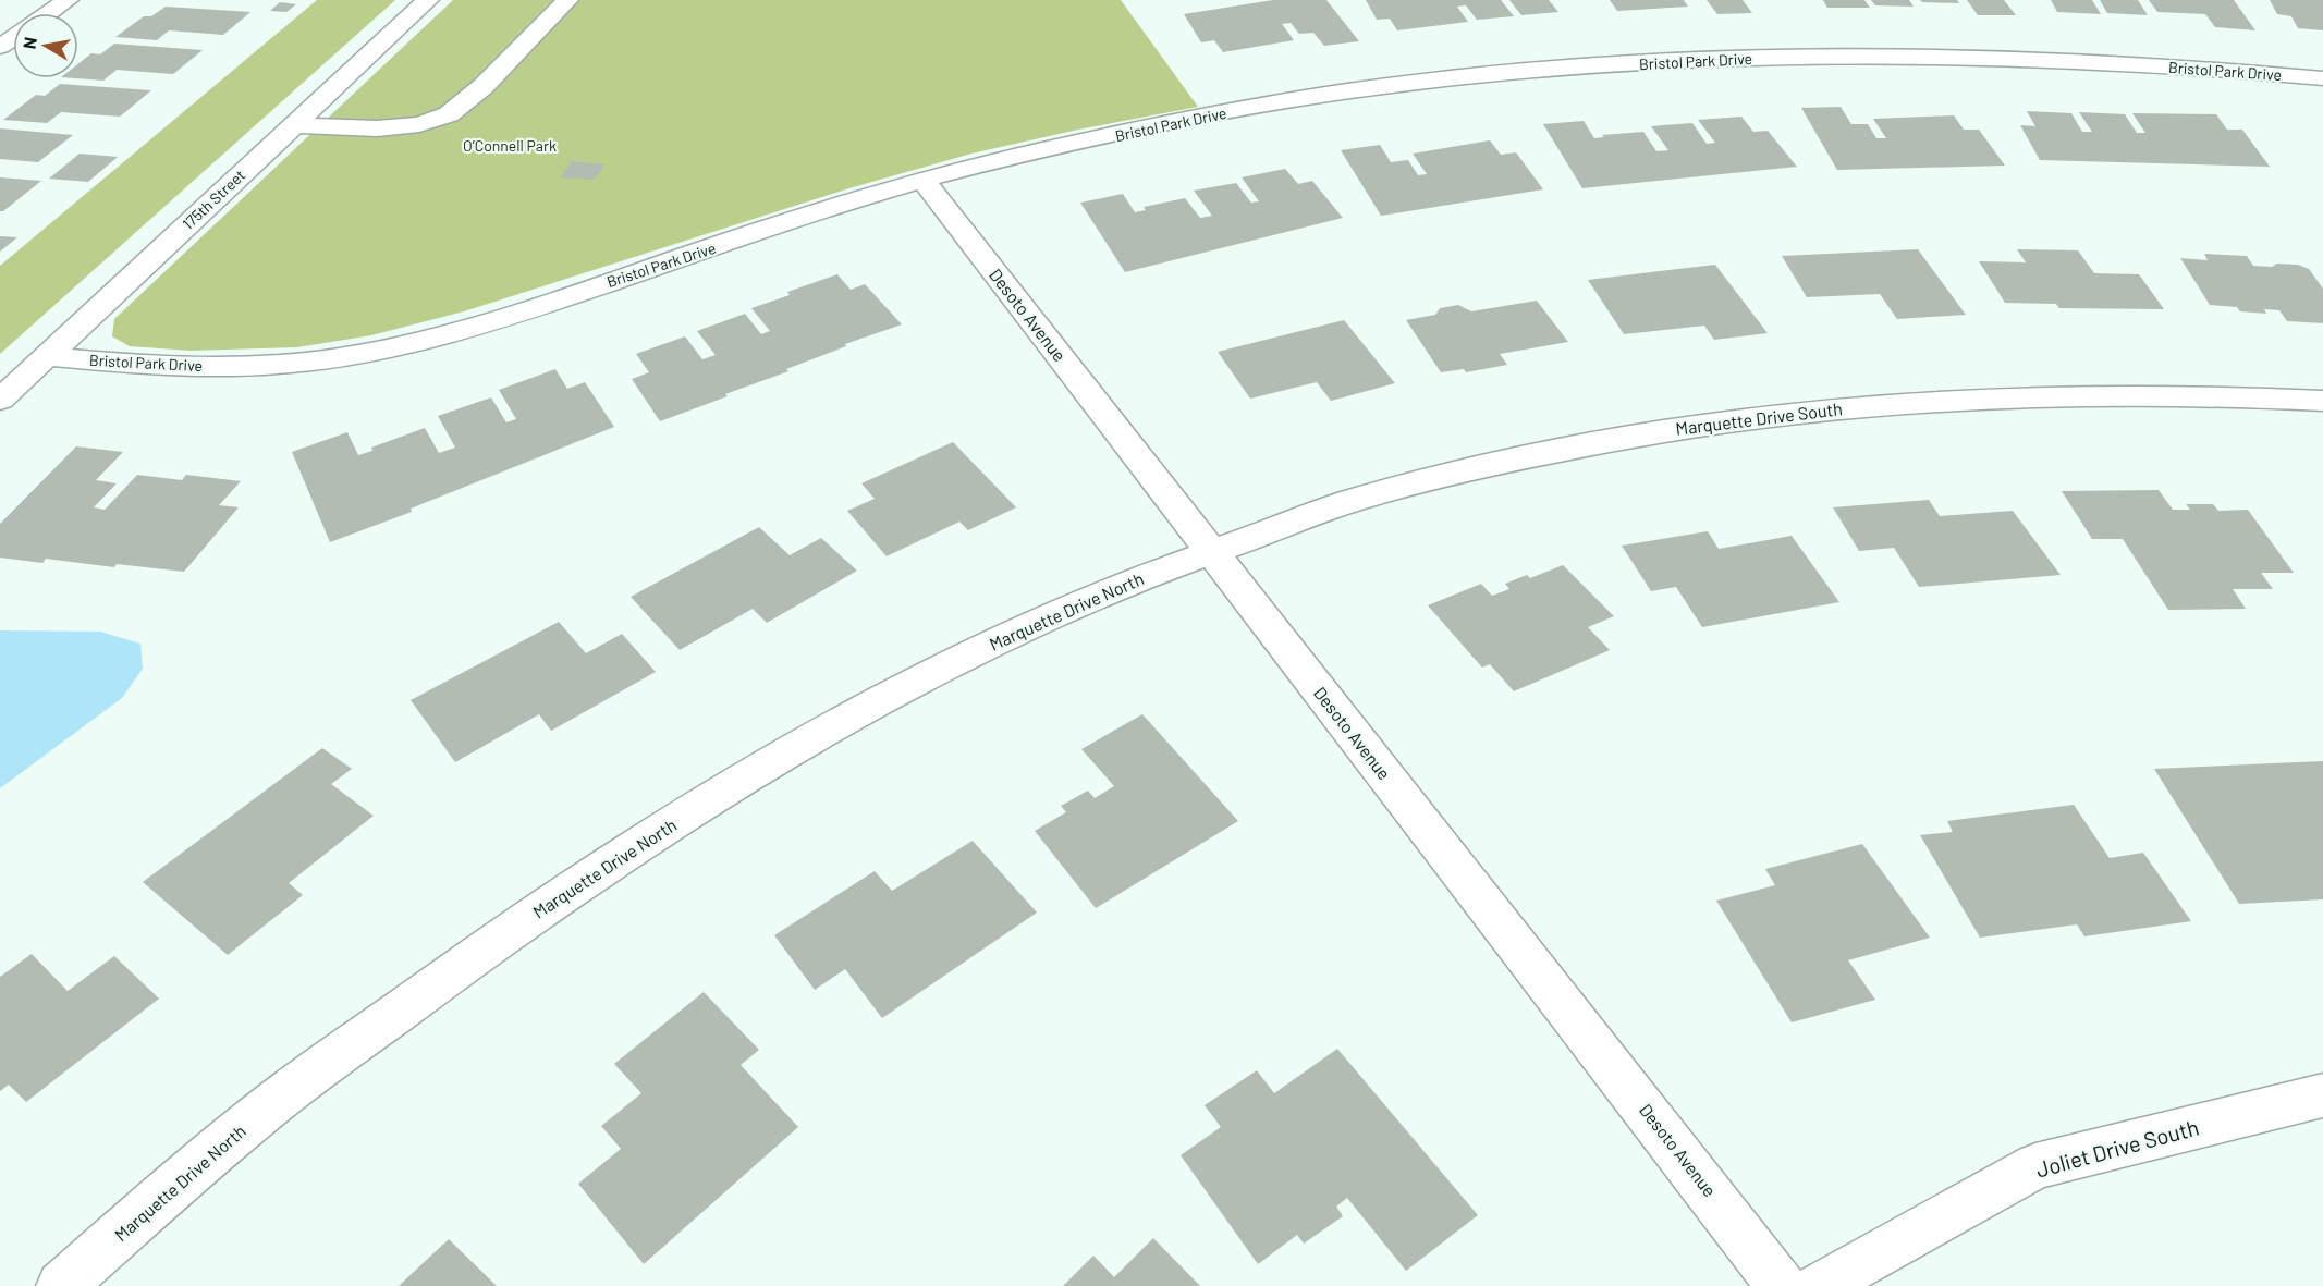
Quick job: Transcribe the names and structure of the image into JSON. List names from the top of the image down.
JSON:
{
  "streets": {
    "street": [
      "Bristol Park Drive",
      "175th Street",
      "Desoto Avenue",
      "Marquette Drive South",
      "Marquette Drive North",
      "Joliet Drive South"
    ]
  },
  "crossings": [
    ["Bristol Park Drive", "175th Street"],
    ["Bristol Park Drive", "Desoto Avenue"],
    ["Desoto Avenue", "Marquette Drive South"],
    ["Desoto Avenue", "Marquette Drive North"],
    ["Marquette Drive South", "Marquette Drive North"]
  ],
  "parks": ["O’Connell Park"],
  "north": "left"
}
